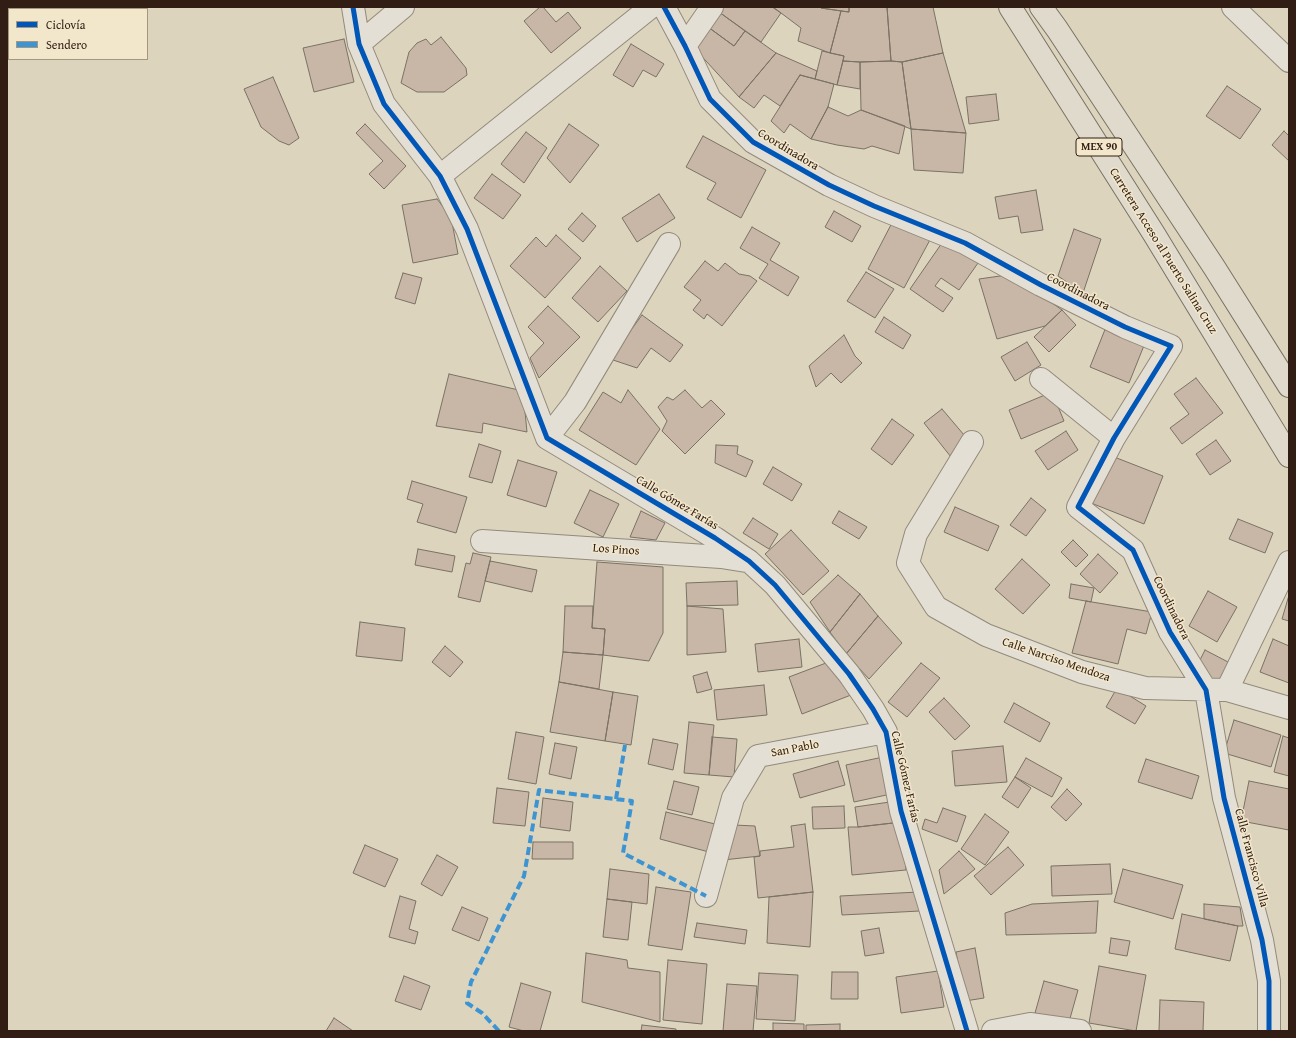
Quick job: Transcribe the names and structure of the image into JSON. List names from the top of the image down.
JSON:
{
  "streets": {
    "main road": ["MEX 90", "Carretera Acceso al Puerto Salina Cruz"],
    "street": [
      "Coordinadora",
      "Calle Gómez Farías",
      "Los Pinos",
      "Calle Narciso Mendoza",
      "San Pablo",
      "Calle Francisco Villa"
    ]
  },
  "crossings": [
    ["Coordinadora", "Calle Narciso Mendoza"],
    ["Coordinadora", "Calle Francisco Villa"],
    ["Calle Gómez Farías", "Los Pinos"],
    ["Calle Gómez Farías", "San Pablo"],
    ["Calle Narciso Mendoza", "Calle Francisco Villa"]
  ],
  "legend": ["Ciclovía", "Sendero"]
}
